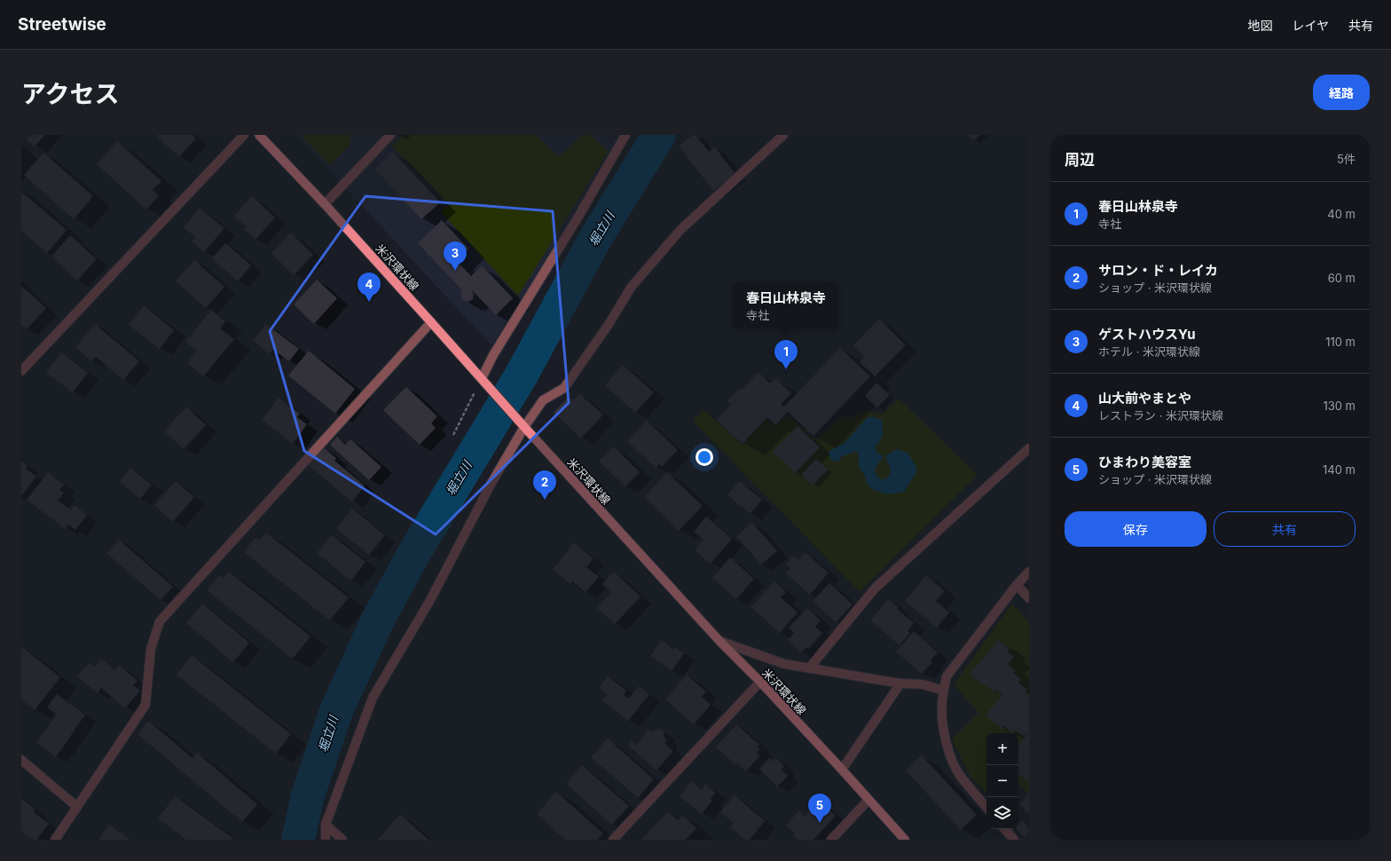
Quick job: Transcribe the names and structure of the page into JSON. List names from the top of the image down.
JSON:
{
  "streets": {
    "main road": ["米沢環状線"]
  },
  "water": ["堀立川"],
  "page": {
    "header": "Streetwise",
    "nav": ["地図", "レイヤ", "共有"],
    "title": "アクセス",
    "buttons": [
      "経路",
      ["保存", "共有"]
    ],
    "heading": ["周辺", "5件"],
    "list": [
      {
        "mark": "1",
        "name": "春日山林泉寺",
        "note": "寺社",
        "value": "40 m"
      },
      {
        "mark": "2",
        "name": "サロン・ド・レイカ",
        "note": "ショップ · 米沢環状線",
        "value": "60 m"
      },
      {
        "mark": "3",
        "name": "ゲストハウスYu",
        "note": "ホテル · 米沢環状線",
        "value": "110 m"
      },
      {
        "mark": "4",
        "name": "山大前やまとや",
        "note": "レストラン · 米沢環状線",
        "value": "130 m"
      },
      {
        "mark": "5",
        "name": "ひまわり美容室",
        "note": "ショップ · 米沢環状線",
        "value": "140 m"
      }
    ],
    "pins": [
      "3",
      "4",
      "1",
      "2",
      "5"
    ],
    "popup": ["春日山林泉寺", "寺社"],
    "map_buttons": ["+", "−"]
  }
}
